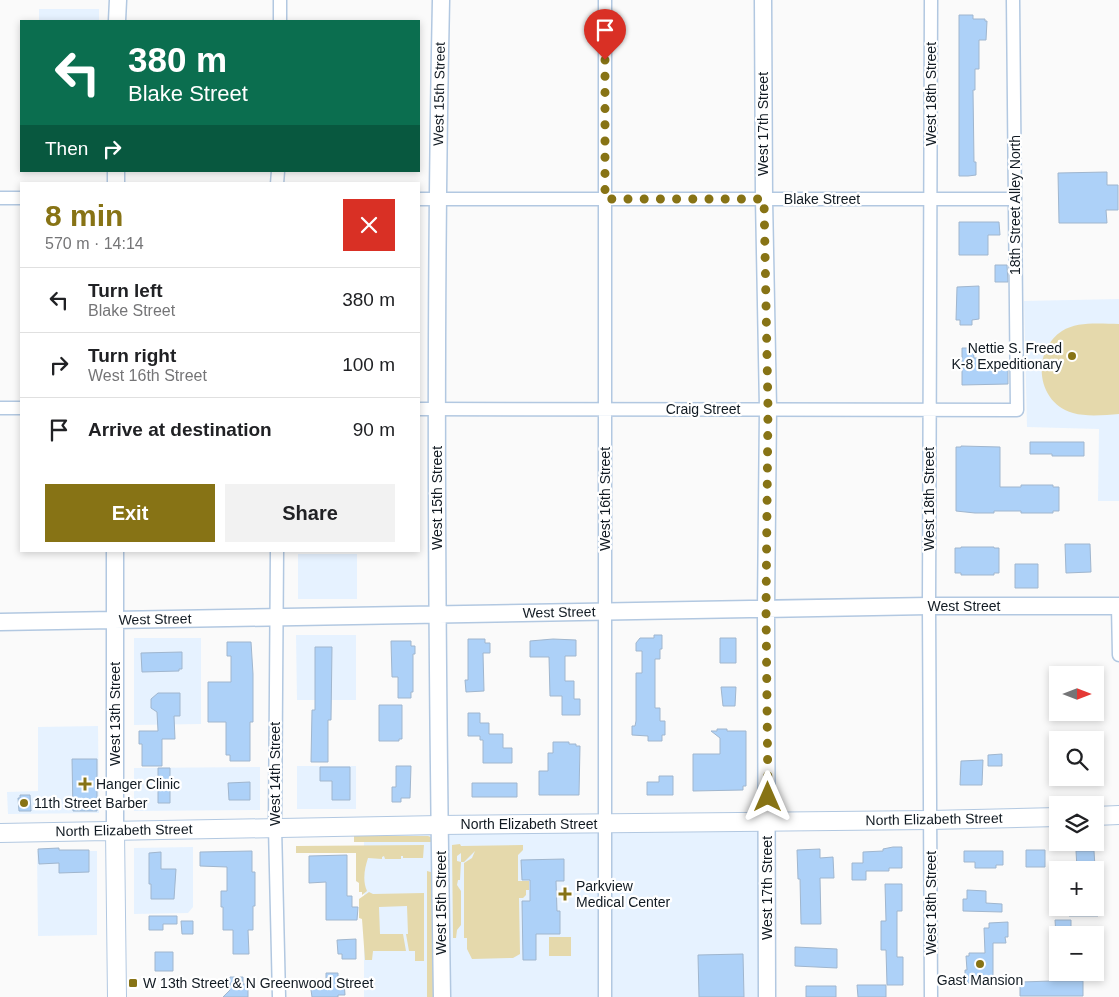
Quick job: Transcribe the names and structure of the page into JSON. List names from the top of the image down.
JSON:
{
  "streets": {
    "main road": ["West 13th Street", "North Elizabeth Street"],
    "street": [
      "West 15th Street",
      "West 18th Street",
      "West 17th Street",
      "Blake Street",
      "18th Street Alley North",
      "Craig Street",
      "West 16th Street",
      "West Street",
      "West 14th Street"
    ]
  },
  "crossings": [
    ["West 15th Street", "Blake Street"],
    ["West 15th Street", "Craig Street"],
    ["West 15th Street", "West Street"],
    ["West 15th Street", "North Elizabeth Street"],
    ["West 18th Street", "Blake Street"],
    ["West 18th Street", "Craig Street"],
    ["West 18th Street", "West Street"],
    ["West 18th Street", "North Elizabeth Street"],
    ["West 17th Street", "Blake Street"],
    ["West 17th Street", "Craig Street"],
    ["West 17th Street", "West Street"],
    ["West 17th Street", "North Elizabeth Street"],
    ["Blake Street", "18th Street Alley North"],
    ["Blake Street", "West 16th Street"],
    ["18th Street Alley North", "Craig Street"],
    ["Craig Street", "West 16th Street"],
    ["West 16th Street", "West Street"],
    ["West 16th Street", "North Elizabeth Street"],
    ["West Street", "West 13th Street"],
    ["West Street", "West 14th Street"],
    ["West 13th Street", "North Elizabeth Street"],
    ["West 14th Street", "North Elizabeth Street"]
  ],
  "places": {
    "other": ["Nettie S. Freed K-8 Expeditionary", "11th Street Barber", "Gast Mansion"],
    "health": ["Hanger Clinic", "Parkview Medical Center"],
    "transit": ["W 13th Street & N Greenwood Street"]
  },
  "north": "right",
  "page": {
    "turn": ["380 m", "Blake Street"],
    "then": "Then",
    "heading": ["8 min", "570 m · 14:14"],
    "list": [
      {
        "name": "Turn left",
        "note": "Blake Street",
        "value": "380 m"
      },
      {
        "name": "Turn right",
        "note": "West 16th Street",
        "value": "100 m"
      },
      {
        "name": "Arrive at destination",
        "value": "90 m"
      }
    ],
    "buttons": ["Exit", "Share"],
    "map_buttons": ["+", "−"]
  }
}
